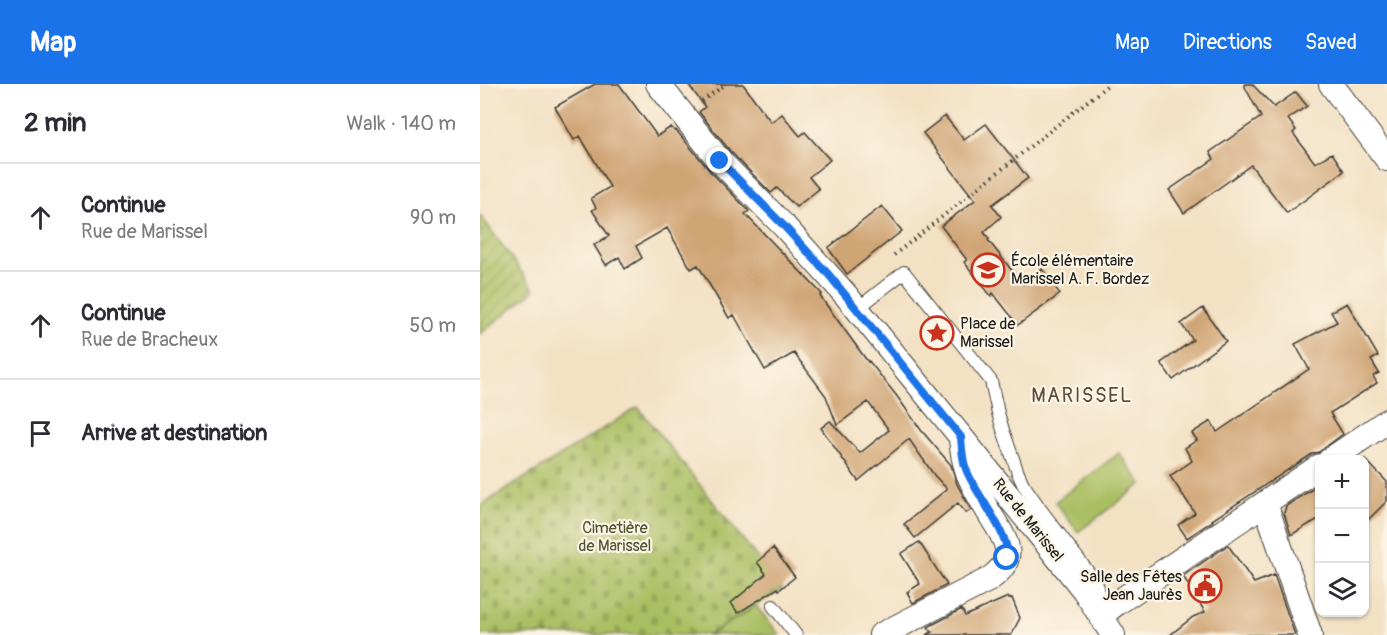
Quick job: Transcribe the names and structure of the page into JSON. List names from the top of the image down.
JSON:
{
  "streets": {
    "street": ["Rue de Marissel"]
  },
  "districts": ["MARISSEL"],
  "parks": ["Cimetière de Marissel"],
  "places": {
    "school or university": ["École élémentaire Marissel A. F. Bordez"],
    "place": ["Place de Marissel"],
    "public building": ["Salle des Fêtes Jean Jaurès"]
  },
  "page": {
    "header": "Map",
    "nav": ["Map", "Directions", "Saved"],
    "heading": ["2 min", "Walk · 140 m"],
    "list": [
      ["Continue", "Rue de Marissel", "90 m"],
      ["Continue", "Rue de Bracheux", "50 m"],
      "Arrive at destination"
    ],
    "map_buttons": ["+", "−"]
  }
}
